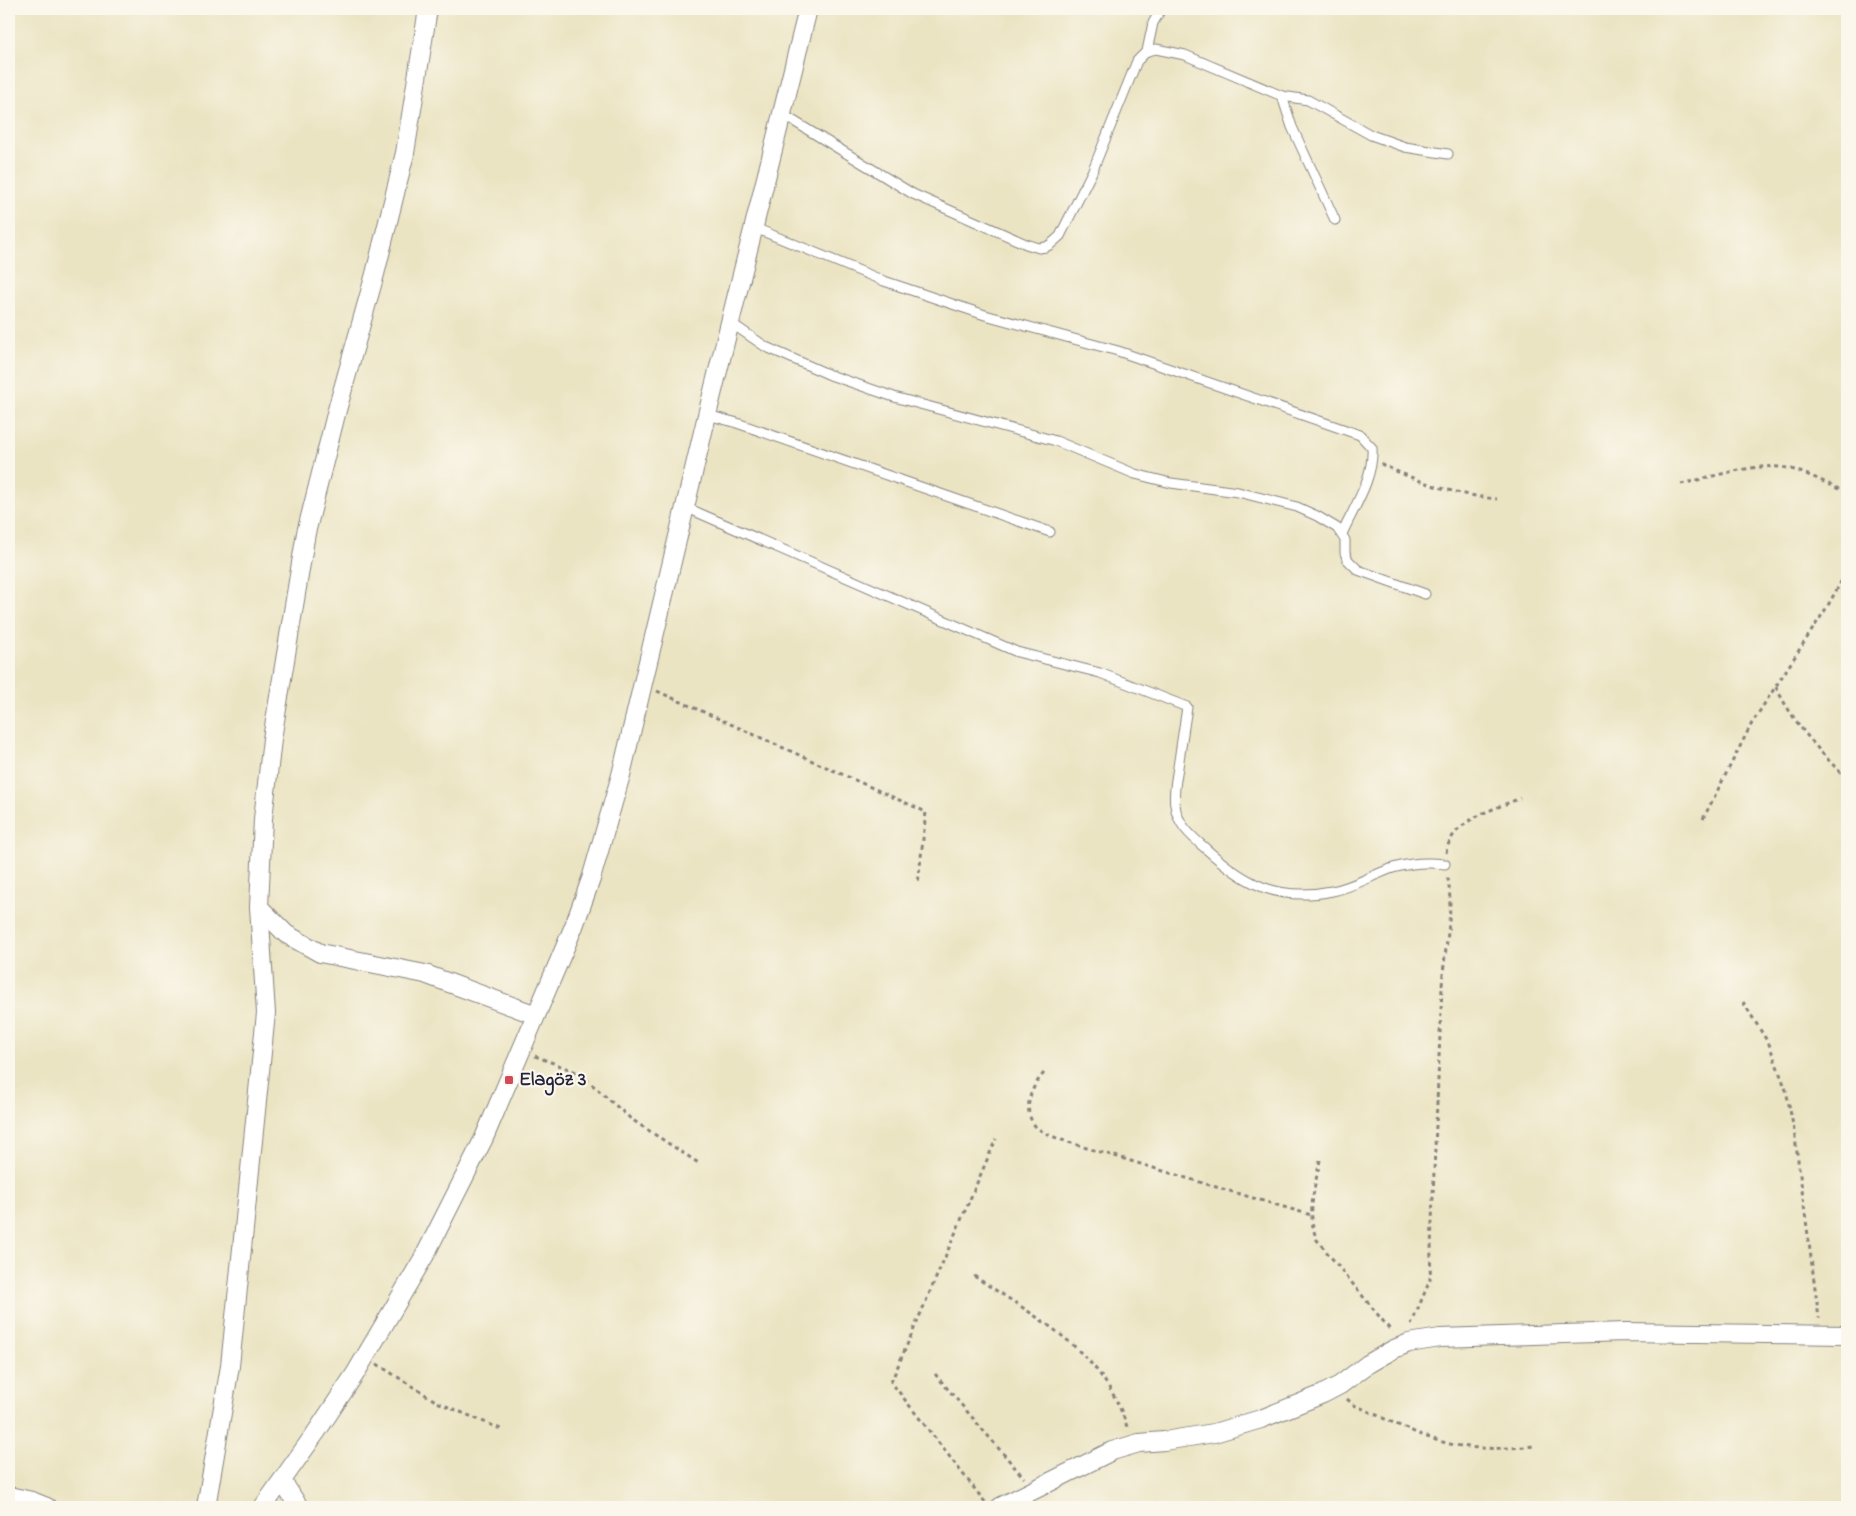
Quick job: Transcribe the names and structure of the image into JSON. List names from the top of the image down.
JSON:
{
  "places": {
    "transit": ["Elagöz 3"]
  }
}
